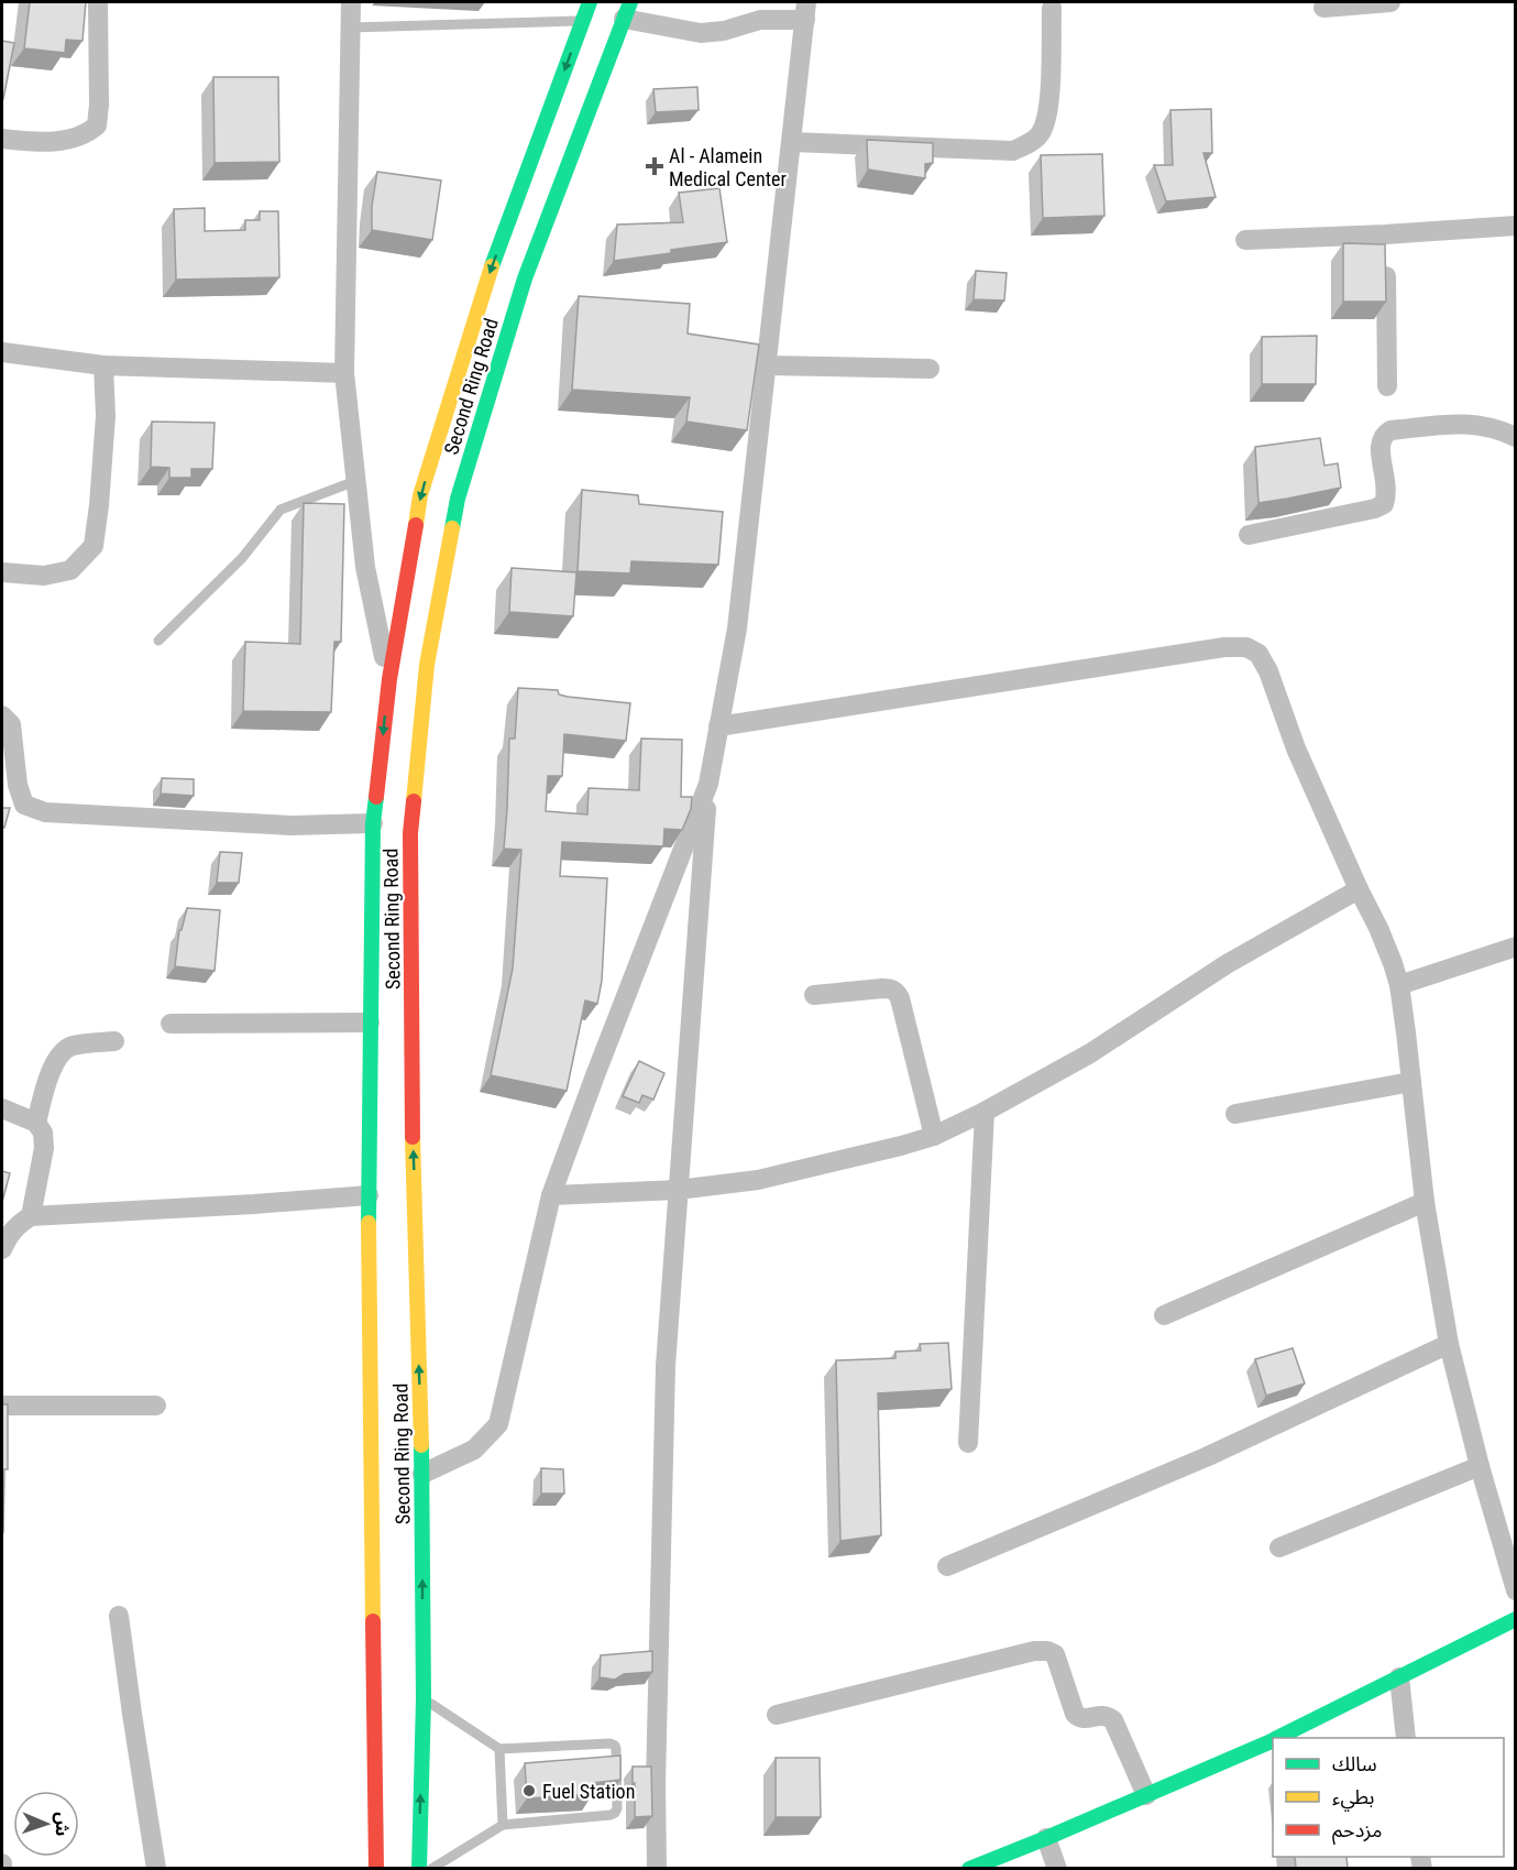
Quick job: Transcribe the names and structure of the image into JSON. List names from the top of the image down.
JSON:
{
  "streets": {
    "main road": ["Second Ring Road"]
  },
  "places": {
    "health": ["Al - Alamein Medical Center"],
    "other": ["Fuel Station"]
  },
  "legend": ["سالك", "بطيء", "مزدحم"],
  "north": "right"
}
